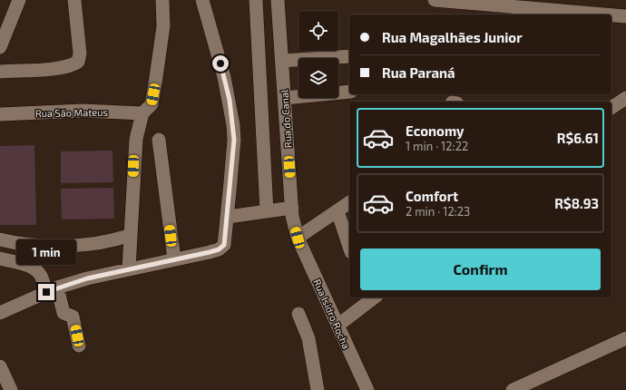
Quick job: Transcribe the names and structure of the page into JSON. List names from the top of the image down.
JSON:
{
  "streets": {
    "street": ["Rua São Mateus", "Rua do Canal", "Rua Isidro Rocha"]
  },
  "crossings": [
    ["Rua do Canal", "Rua Isidro Rocha"]
  ],
  "page": {
    "banner": ["Rua Magalhães Junior", "Rua Paraná"],
    "list": [
      {
        "name": "Economy",
        "note": "1 min · 12:22",
        "value": "R$6.61"
      },
      {
        "name": "Comfort",
        "note": "2 min · 12:23",
        "value": "R$8.93"
      }
    ],
    "bubble": "1 min",
    "buttons": "Confirm"
  }
}
